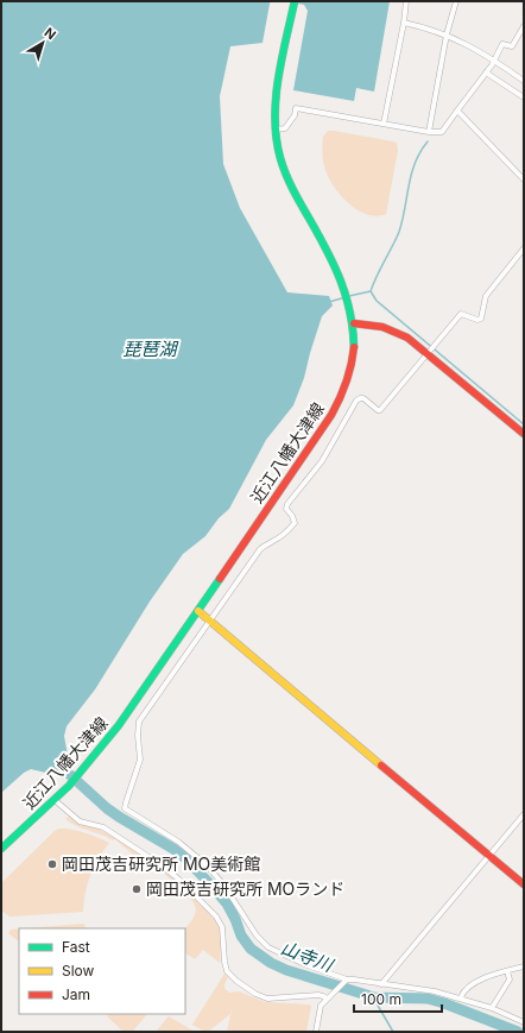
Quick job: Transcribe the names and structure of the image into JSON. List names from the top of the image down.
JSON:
{
  "streets": {
    "main road": ["近江八幡大津線"]
  },
  "water": ["琵琶湖", "山寺川"],
  "places": ["岡田茂吉研究所 MO美術館", "岡田茂吉研究所 MOランド"],
  "legend": ["Fast", "Slow", "Jam"],
  "scale_bar": "100 m",
  "north": "top right"
}
